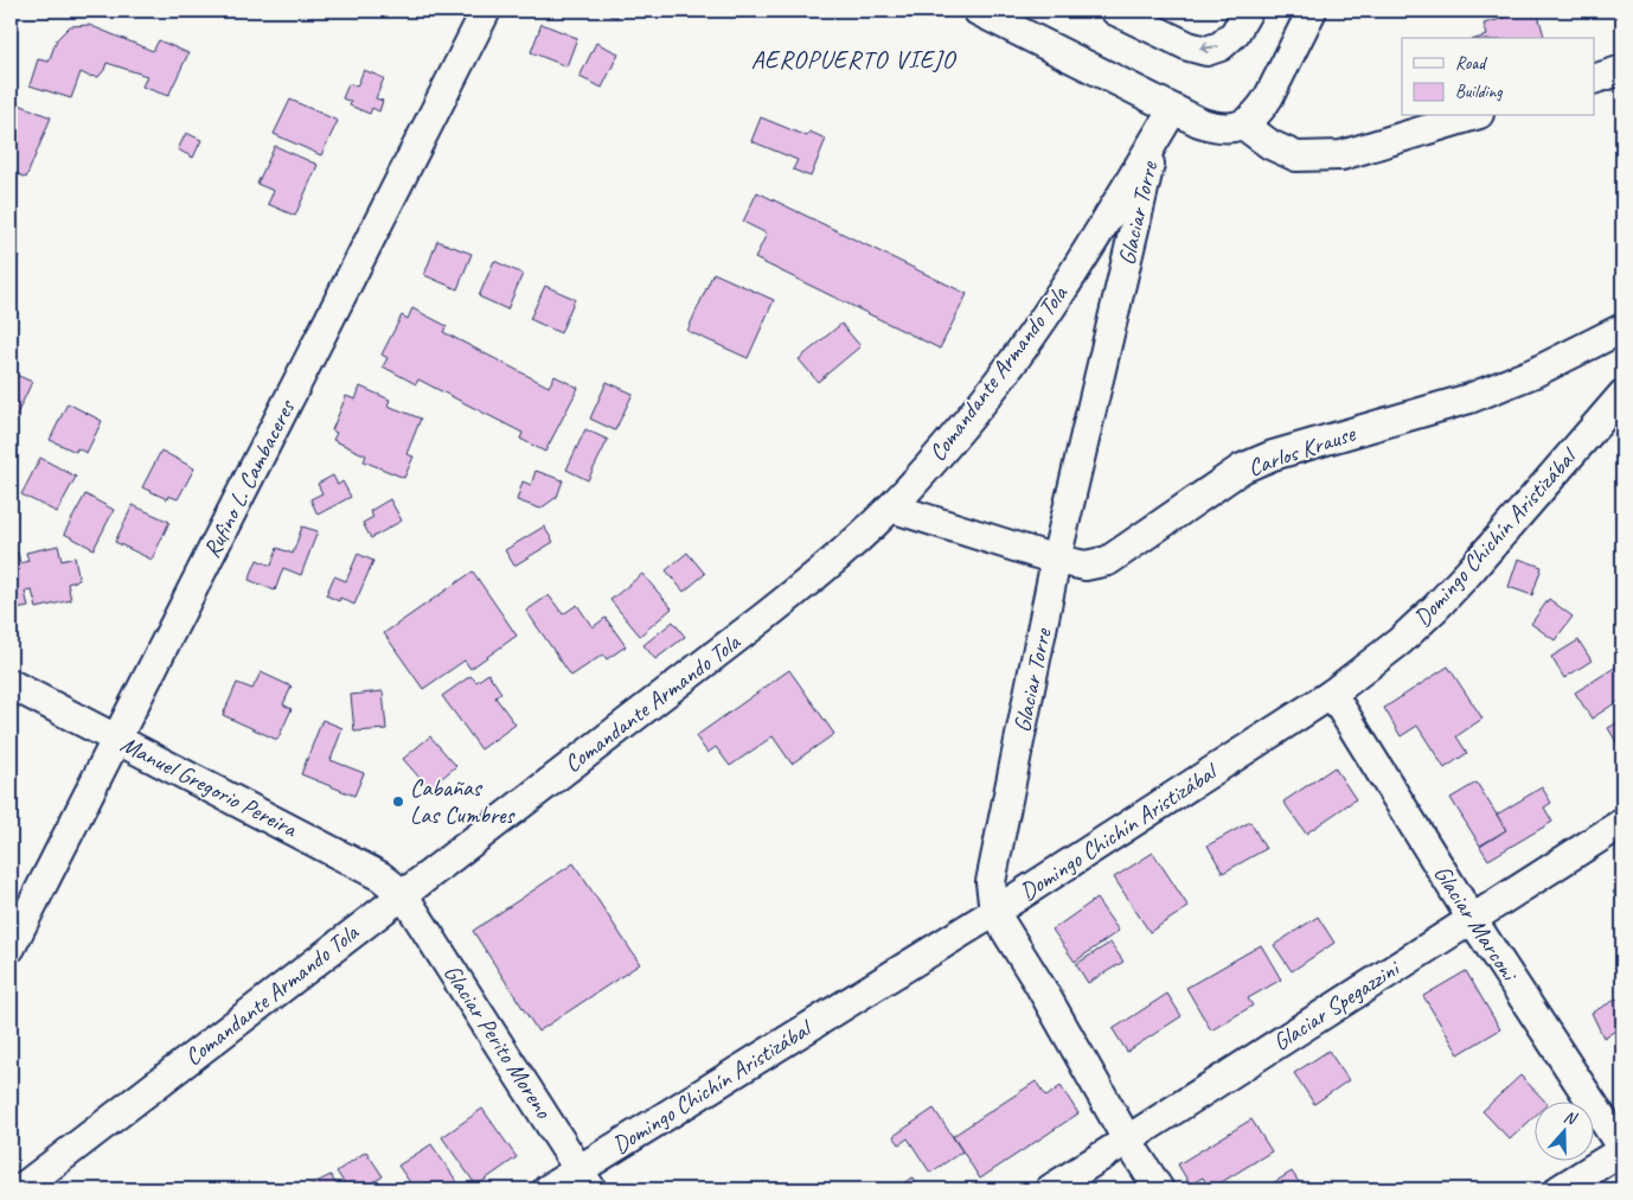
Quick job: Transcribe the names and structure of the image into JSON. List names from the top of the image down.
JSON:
{
  "streets": {
    "street": [
      "Glaciar Torre",
      "Comandante Armando Tola",
      "Carlos Krause",
      "Rufino L. Cambaceres",
      "Domingo Chichín Aristizábal",
      "Manuel Gregorio Pereira",
      "Glaciar Marconi",
      "Glaciar Spegazzini",
      "Glaciar Perito Moreno"
    ]
  },
  "crossings": [
    ["Glaciar Torre", "Comandante Armando Tola"],
    ["Glaciar Torre", "Carlos Krause"],
    ["Glaciar Torre", "Domingo Chichín Aristizábal"],
    ["Glaciar Torre", "Glaciar Spegazzini"],
    ["Comandante Armando Tola", "Carlos Krause"],
    ["Comandante Armando Tola", "Manuel Gregorio Pereira"],
    ["Comandante Armando Tola", "Glaciar Perito Moreno"],
    ["Rufino L. Cambaceres", "Manuel Gregorio Pereira"],
    ["Domingo Chichín Aristizábal", "Glaciar Marconi"],
    ["Domingo Chichín Aristizábal", "Glaciar Perito Moreno"],
    ["Manuel Gregorio Pereira", "Glaciar Perito Moreno"],
    ["Glaciar Marconi", "Glaciar Spegazzini"]
  ],
  "districts": ["AEROPUERTO VIEJO"],
  "places": ["Cabañas Las Cumbres"],
  "legend": ["Road", "Building"],
  "north": "top"
}
